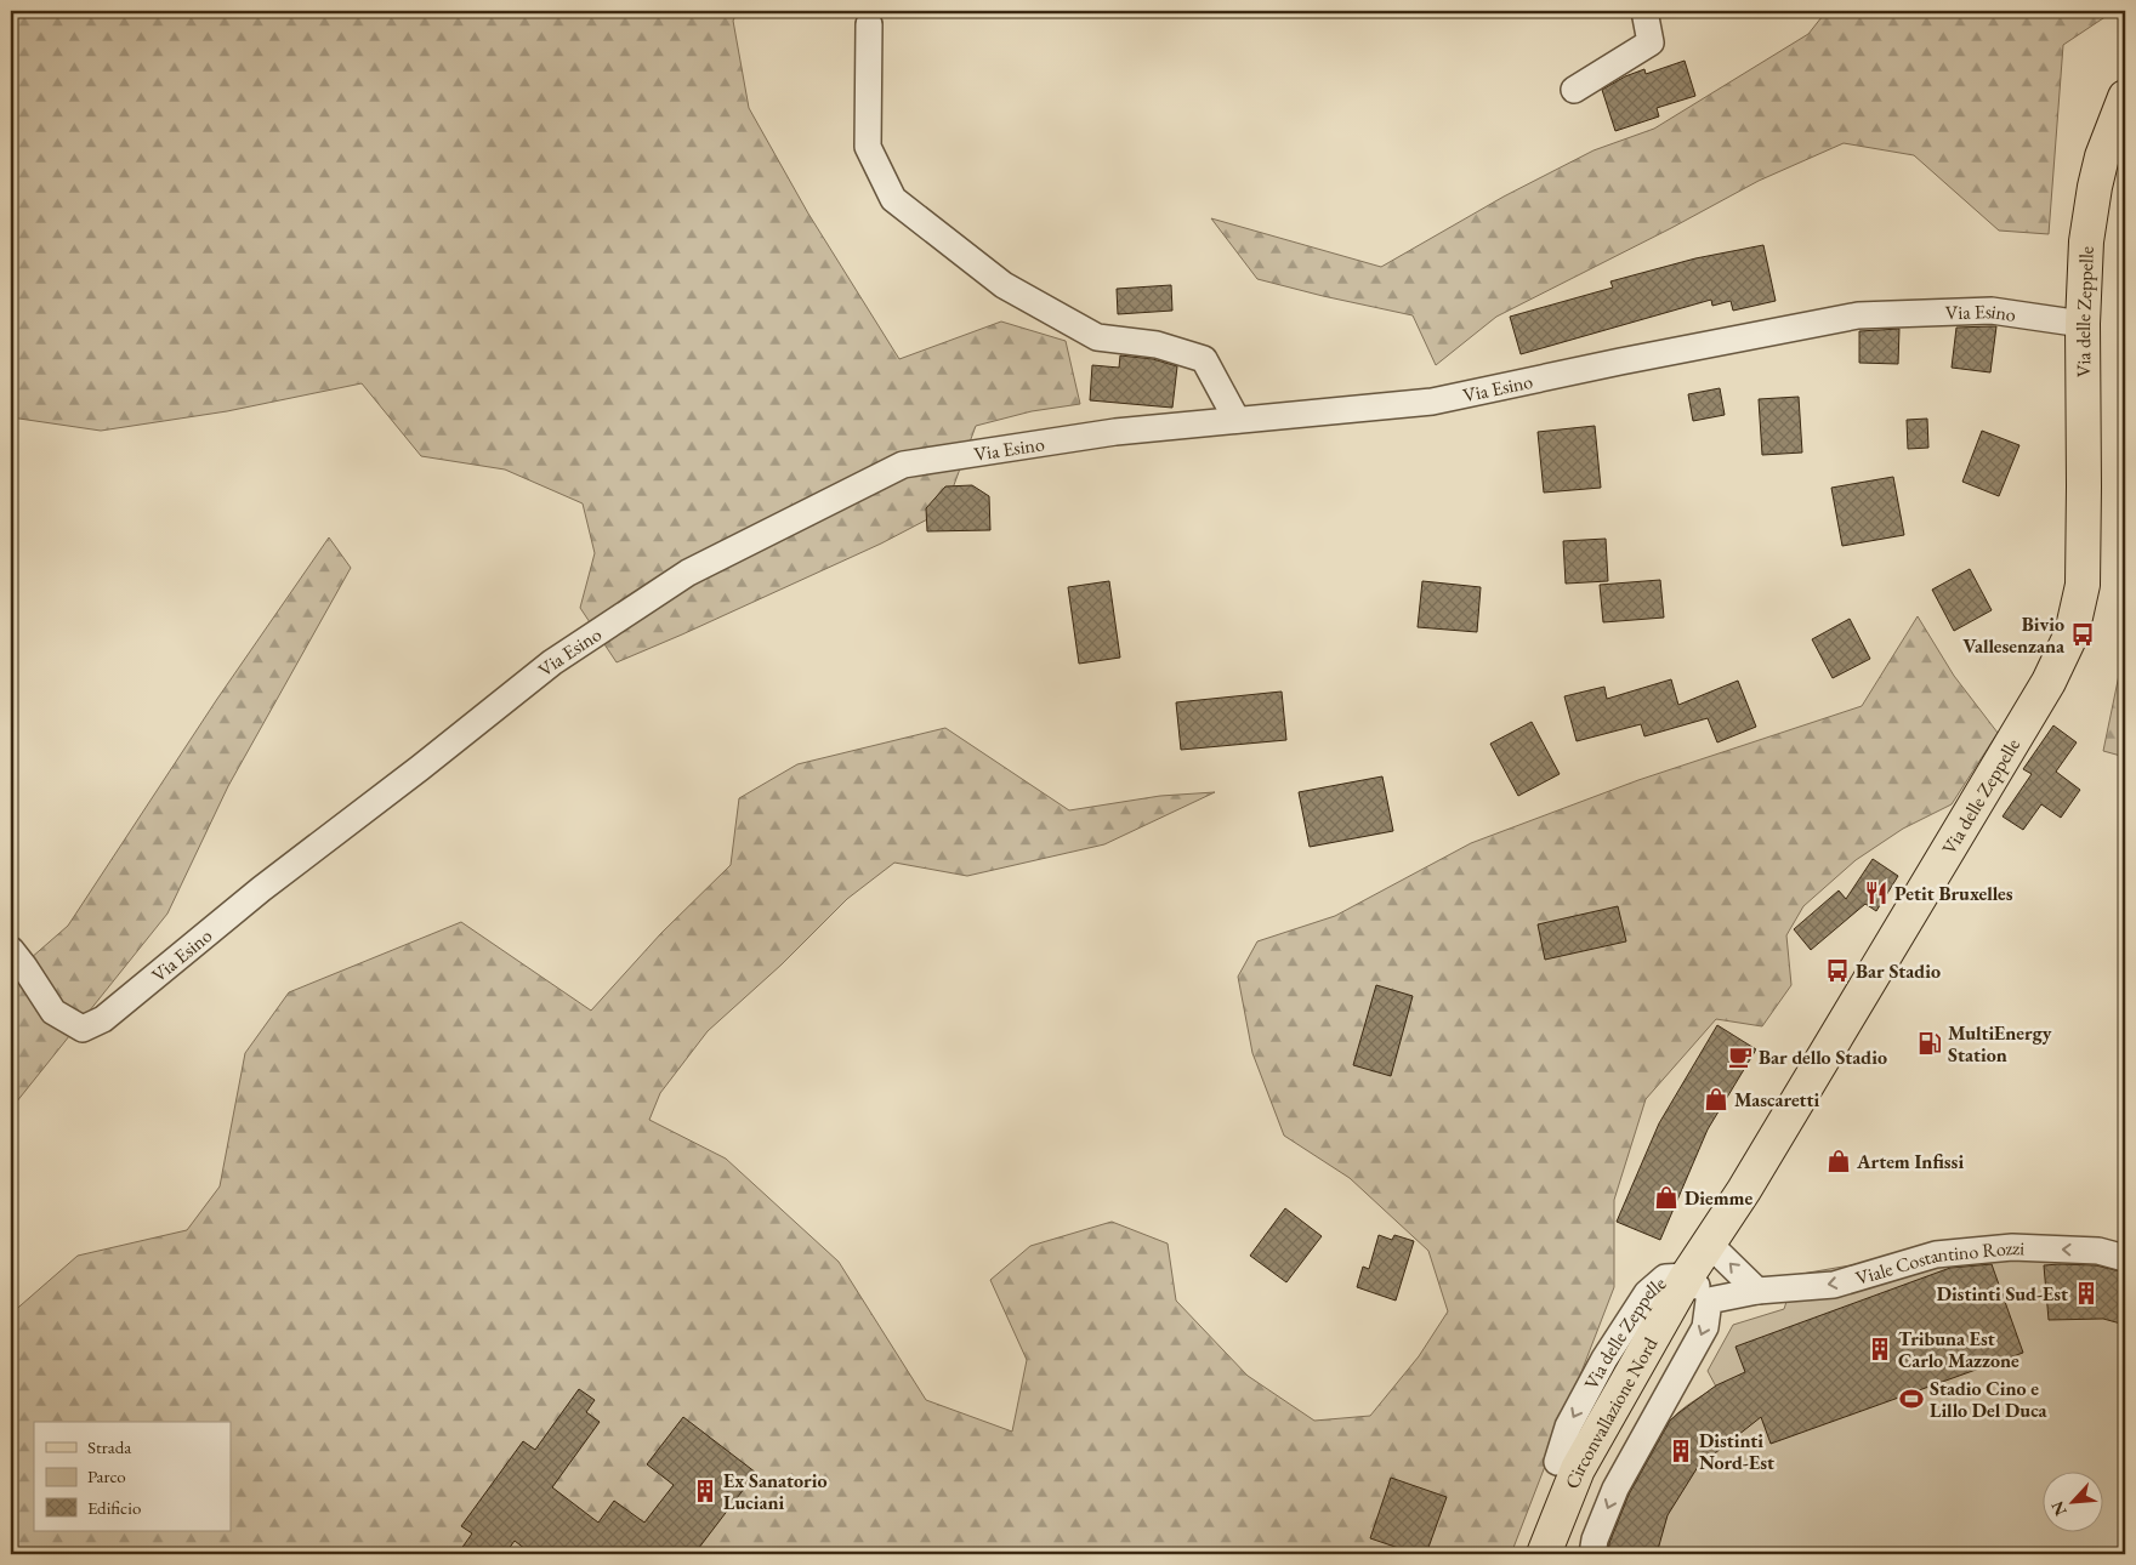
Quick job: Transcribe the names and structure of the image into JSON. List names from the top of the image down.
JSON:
{
  "streets": {
    "main road": ["Via delle Zeppelle", "Circonvallazione Nord"],
    "street": ["Via Esino", "Viale Costantino Rozzi"]
  },
  "crossings": [
    ["Via delle Zeppelle", "Via Esino"],
    ["Via delle Zeppelle", "Circonvallazione Nord"]
  ],
  "one_way": ["Viale Costantino Rozzi"],
  "places": {
    "bus stop": ["Bivio Vallesenzana", "Bar Stadio"],
    "restaurant": ["Petit Bruxelles"],
    "fuel station": ["MultiEnergy Station"],
    "cafe": ["Bar dello Stadio"],
    "shop": ["Mascaretti", "Artem Infissi", "Diemme"],
    "building": [
      "Distinti Sud-Est",
      "Tribuna Est Carlo Mazzone",
      "Distinti Nord-Est",
      "Ex Sanatorio Luciani"
    ],
    "sports": ["Stadio Cino e Lillo Del Duca"]
  },
  "legend": ["Strada", "Parco", "Edificio"],
  "north": "bottom left"
}
